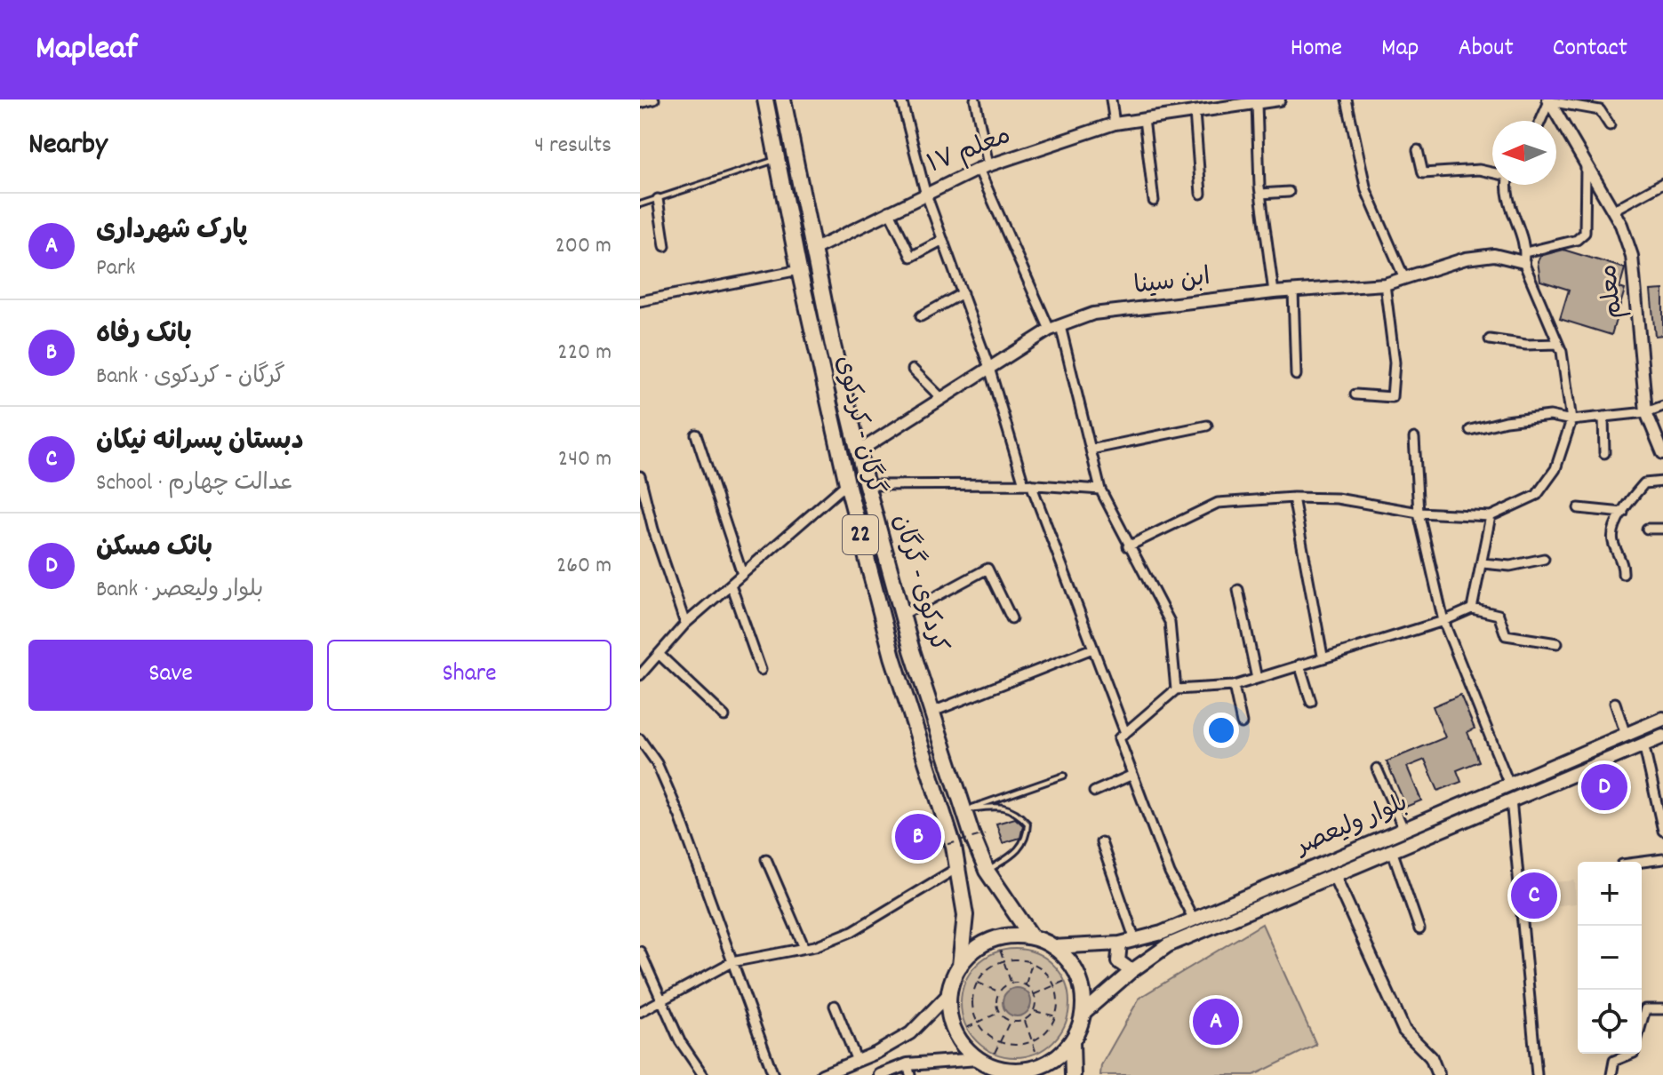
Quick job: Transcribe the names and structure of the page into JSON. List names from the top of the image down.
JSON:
{
  "streets": {
    "highway": ["گرگان - کردکوی", "22", "کردکوی - گرگان"],
    "main road": ["بلوار ولیعصر"],
    "street": ["معلم ۱۷", "ابن سینا", "معلم"]
  },
  "crossings": [
    ["معلم ۱۷", "کردکوی - گرگان"],
    ["ابن سینا", "کردکوی - گرگان"],
    ["گرگان - کردکوی", "22"]
  ],
  "north": "left",
  "page": {
    "header": "Mapleaf",
    "nav": [
      "Home",
      "Map",
      "About",
      "Contact"
    ],
    "heading": ["Nearby", "4 results"],
    "list": [
      {
        "mark": "A",
        "name": "پارک شهرداری",
        "note": "Park",
        "value": "200 m"
      },
      {
        "mark": "B",
        "name": "بانک رفاه",
        "note": "Bank · گرگان - کردکوی",
        "value": "220 m"
      },
      {
        "mark": "C",
        "name": "دبستان پسرانه نیکان",
        "note": "School · عدالت چهارم",
        "value": "240 m"
      },
      {
        "mark": "D",
        "name": "بانک مسکن",
        "note": "Bank · بلوار ولیعصر",
        "value": "260 m"
      }
    ],
    "buttons": ["Save", "Share"],
    "pins": [
      "D",
      "B",
      "C",
      "A"
    ],
    "map_buttons": ["+", "−"]
  }
}
